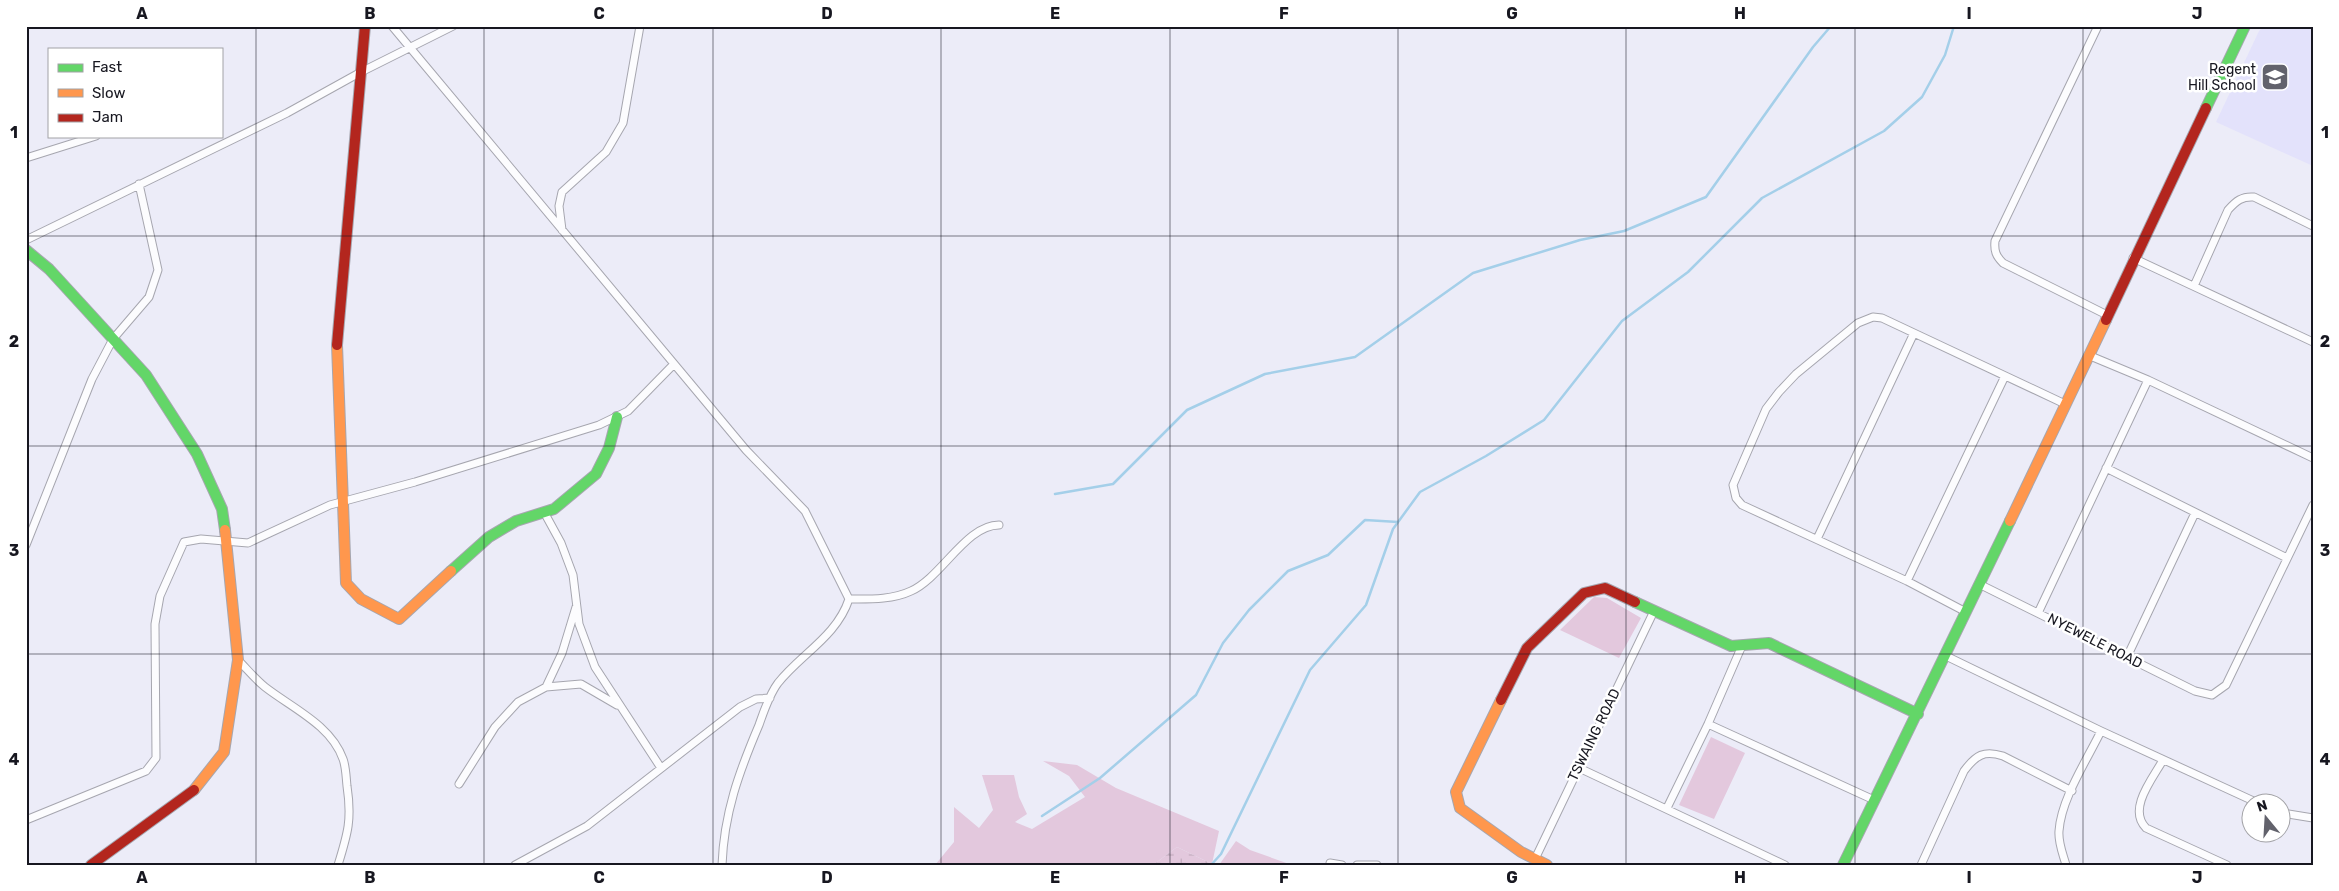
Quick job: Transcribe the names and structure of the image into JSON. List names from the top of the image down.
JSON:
{
  "streets": {
    "street": ["NYEWELE ROAD", "TSWAING ROAD"]
  },
  "places": {
    "school or university": ["Regent Hill School"]
  },
  "legend": ["Fast", "Slow", "Jam"],
  "north": "top",
  "grid": {
    "columns": [
      "A",
      "B",
      "C",
      "D",
      "E",
      "F",
      "G",
      "H",
      "I",
      "J"
    ],
    "rows": [
      "1",
      "2",
      "3",
      "4"
    ]
  }
}
